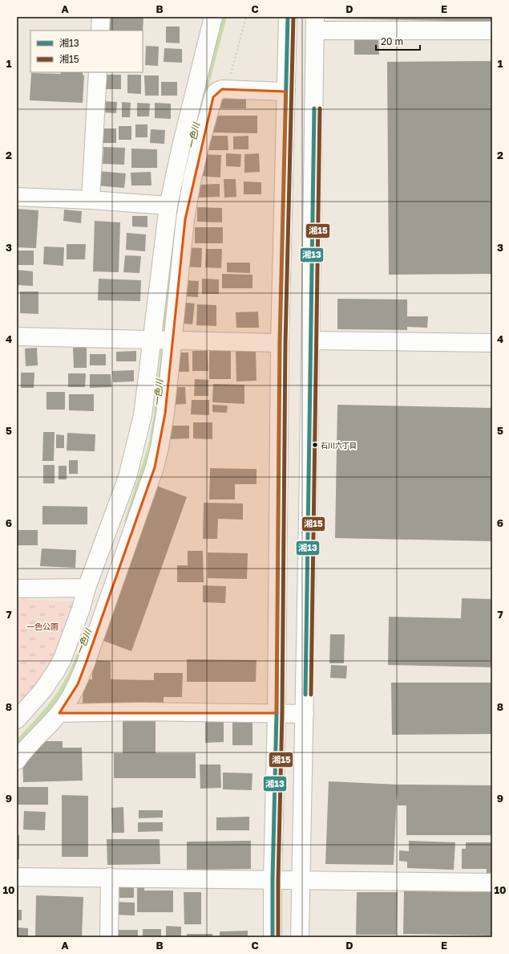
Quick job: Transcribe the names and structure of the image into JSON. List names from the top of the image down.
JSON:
{
  "water": ["一色川"],
  "parks": ["一色公園"],
  "places": ["石川六丁目"],
  "lines": ["transit line 湘13", "transit line 湘15"],
  "legend": ["湘13", "湘15"],
  "scale_bar": "20 m",
  "grid": {
    "columns": [
      "A",
      "B",
      "C",
      "D",
      "E"
    ],
    "rows": [
      "1",
      "2",
      "3",
      "4",
      "5",
      "6",
      "7",
      "8",
      "9",
      "10"
    ]
  }
}
